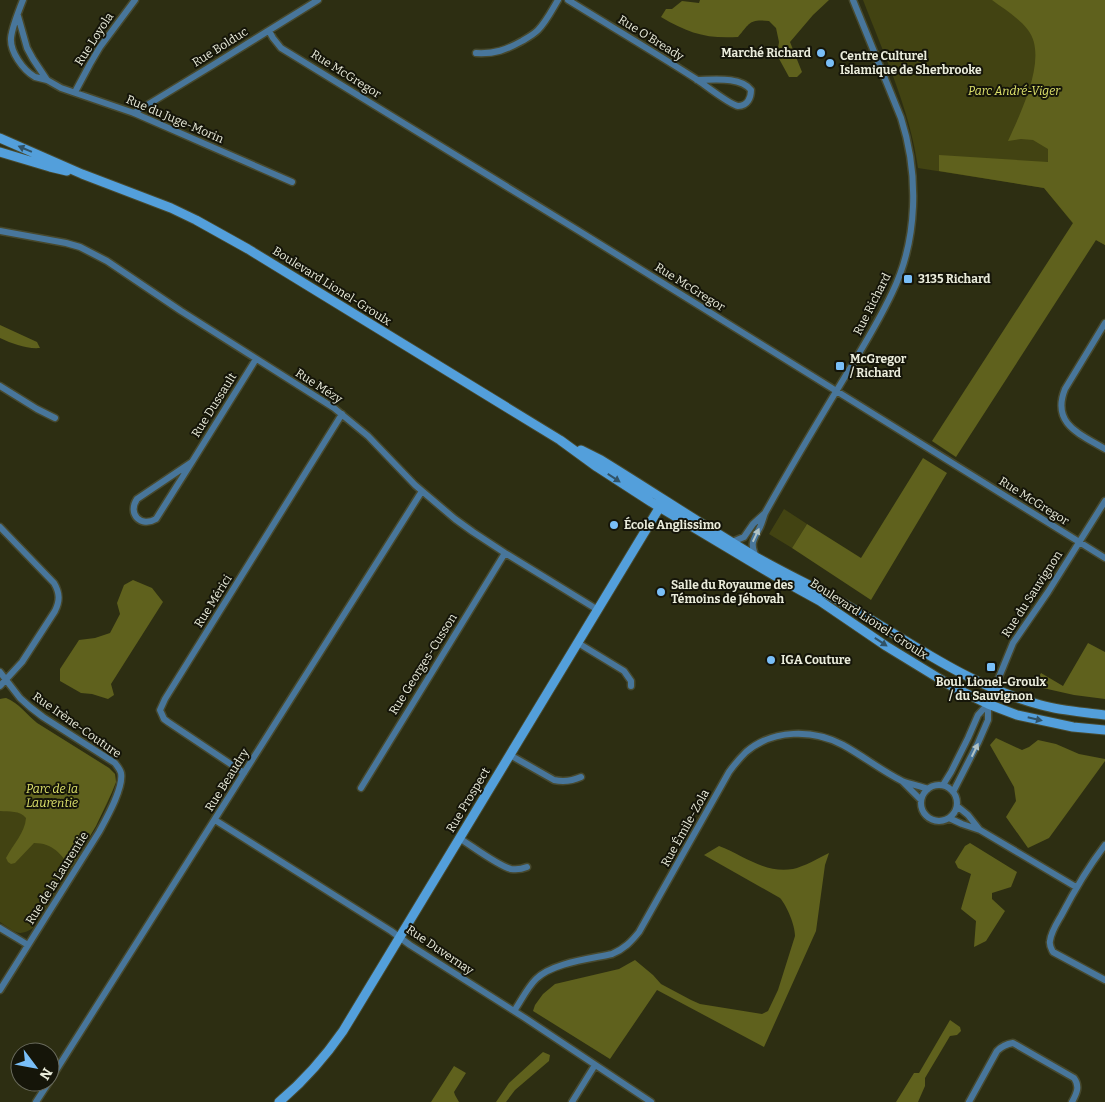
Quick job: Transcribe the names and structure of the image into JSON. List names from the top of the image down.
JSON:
{
  "streets": {
    "main road": ["Boulevard Lionel-Groulx", "Rue Prospect"],
    "street": [
      "Rue O'Bready",
      "Rue Loyola",
      "Rue Bolduc",
      "Rue McGregor",
      "Rue du Juge-Morin",
      "Rue Richard",
      "Rue Mézy",
      "Rue Dussault",
      "Rue du Sauvignon",
      "Rue Mérici",
      "Rue Georges-Cusson",
      "Rue Irène-Couture",
      "Rue Beaudry",
      "Rue Émile-Zola",
      "Rue de la Laurentie",
      "Rue Duvernay"
    ]
  },
  "crossings": [
    ["Rue Loyola", "Rue du Juge-Morin"],
    ["Rue Bolduc", "Rue McGregor"],
    ["Rue Bolduc", "Rue du Juge-Morin"],
    ["Rue McGregor", "Rue Richard"],
    ["Rue McGregor", "Rue du Sauvignon"],
    ["Boulevard Lionel-Groulx", "Rue Richard"],
    ["Boulevard Lionel-Groulx", "Rue du Sauvignon"],
    ["Boulevard Lionel-Groulx", "Rue Prospect"],
    ["Rue Mézy", "Rue Dussault"],
    ["Rue Mézy", "Rue Mérici"],
    ["Rue Mézy", "Rue Georges-Cusson"],
    ["Rue Mézy", "Rue Beaudry"],
    ["Rue Mézy", "Rue Prospect"],
    ["Rue Mérici", "Rue Beaudry"],
    ["Rue Irène-Couture", "Rue de la Laurentie"],
    ["Rue Beaudry", "Rue Duvernay"],
    ["Rue Prospect", "Rue Duvernay"],
    ["Rue Émile-Zola", "Rue Duvernay"]
  ],
  "parks": ["Parc André-Viger", "Parc de la Laurentie"],
  "places": {
    "other": [
      "Marché Richard",
      "Centre Culturel Islamique de Sherbrooke",
      "École Anglissimo",
      "Salle du Royaume des Témoins de Jéhovah",
      "IGA Couture"
    ],
    "transit": ["3135 Richard", "McGregor / Richard", "Boul. Lionel-Groulx / du Sauvignon"]
  },
  "north": "bottom right"
}
